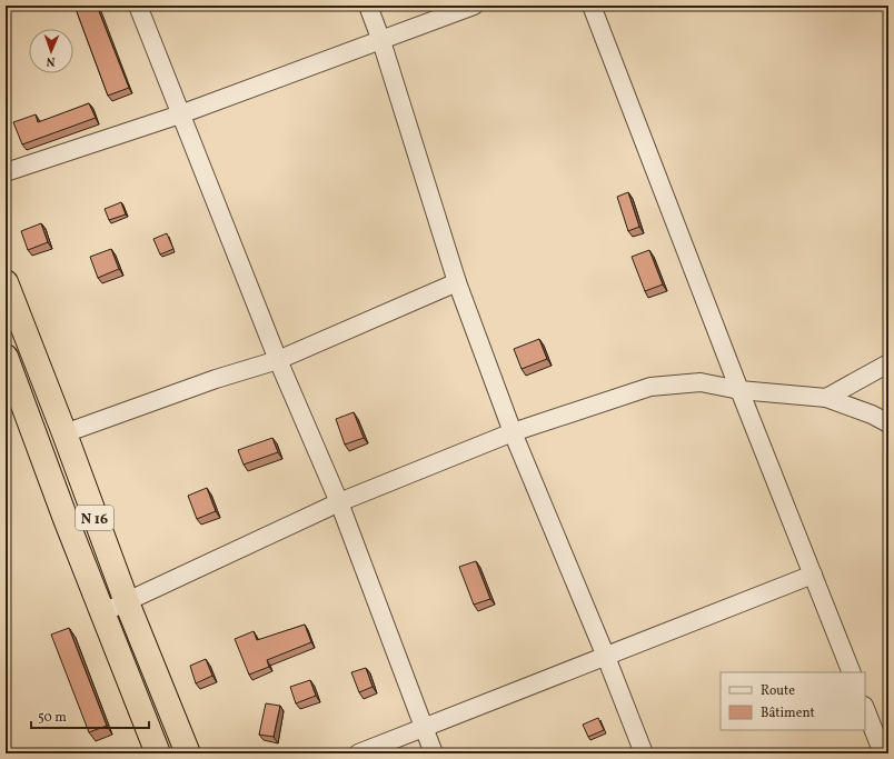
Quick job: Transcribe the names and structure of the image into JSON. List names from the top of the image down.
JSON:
{
  "streets": {
    "highway": ["N 16"]
  },
  "legend": ["Route", "Bâtiment"],
  "scale_bar": "50 m",
  "north": "bottom"
}
